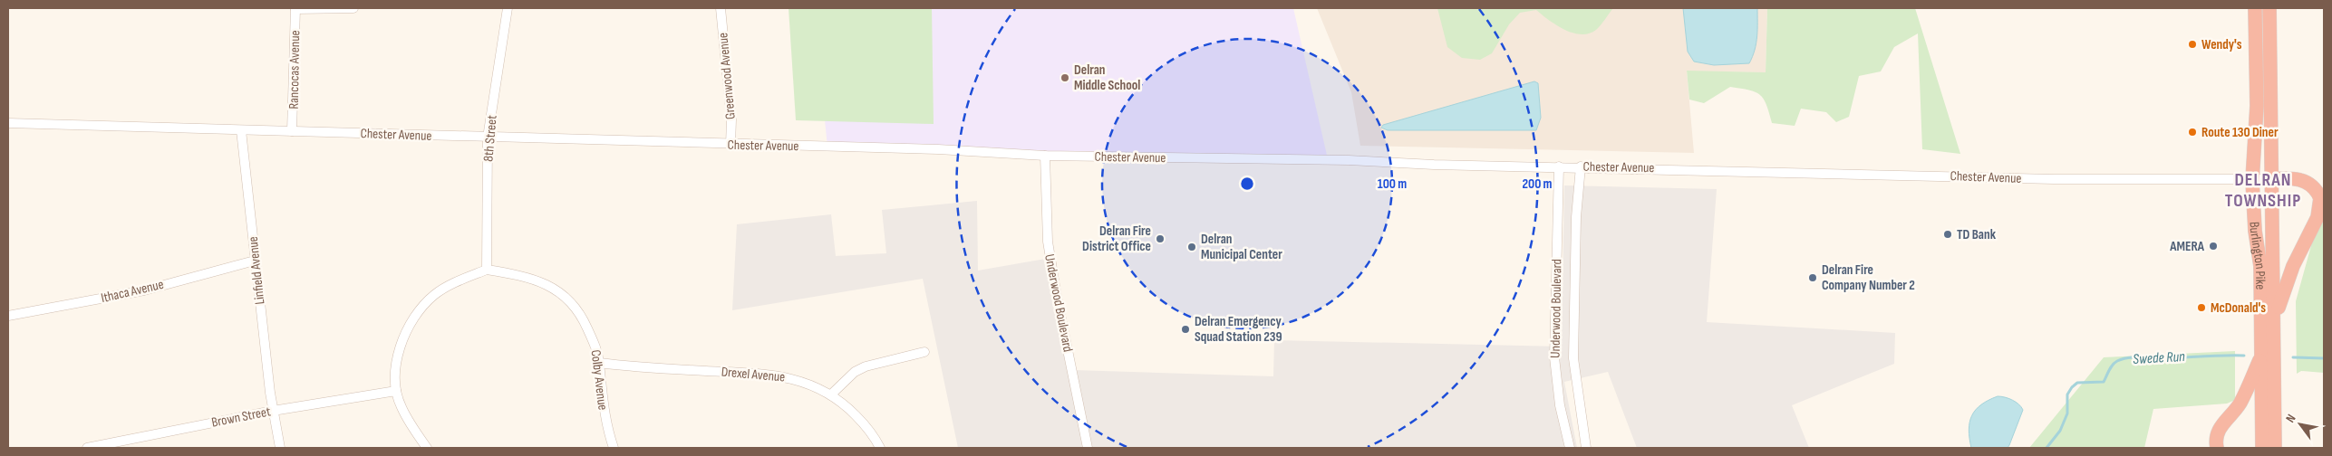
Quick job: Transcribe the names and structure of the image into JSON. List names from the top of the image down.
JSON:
{
  "streets": {
    "highway": ["Burlington Pike"],
    "street": [
      "Rancocas Avenue",
      "Greenwood Avenue",
      "Chester Avenue",
      "8th Street",
      "Linfield Avenue",
      "Ithaca Avenue",
      "Underwood Boulevard",
      "Drexel Avenue",
      "Colby Avenue",
      "Brown Street"
    ]
  },
  "crossings": [
    ["Rancocas Avenue", "Chester Avenue"],
    ["Greenwood Avenue", "Chester Avenue"],
    ["Chester Avenue", "8th Street"],
    ["Chester Avenue", "Burlington Pike"],
    ["Chester Avenue", "Linfield Avenue"],
    ["Chester Avenue", "Underwood Boulevard"],
    ["8th Street", "Colby Avenue"],
    ["Linfield Avenue", "Ithaca Avenue"],
    ["Linfield Avenue", "Brown Street"],
    ["Drexel Avenue", "Colby Avenue"]
  ],
  "districts": ["DELRAN TOWNSHIP"],
  "water": ["Swede Run"],
  "places": [
    "Wendy's",
    "Delran Middle School",
    "Route 130 Diner",
    "TD Bank",
    "Delran Fire District Office",
    "AMERA",
    "Delran Municipal Center",
    "Delran Fire Company Number 2",
    "McDonald's",
    "Delran Emergency Squad Station 239"
  ],
  "north": "top left",
  "rings": ["100 m", "200 m"]
}
